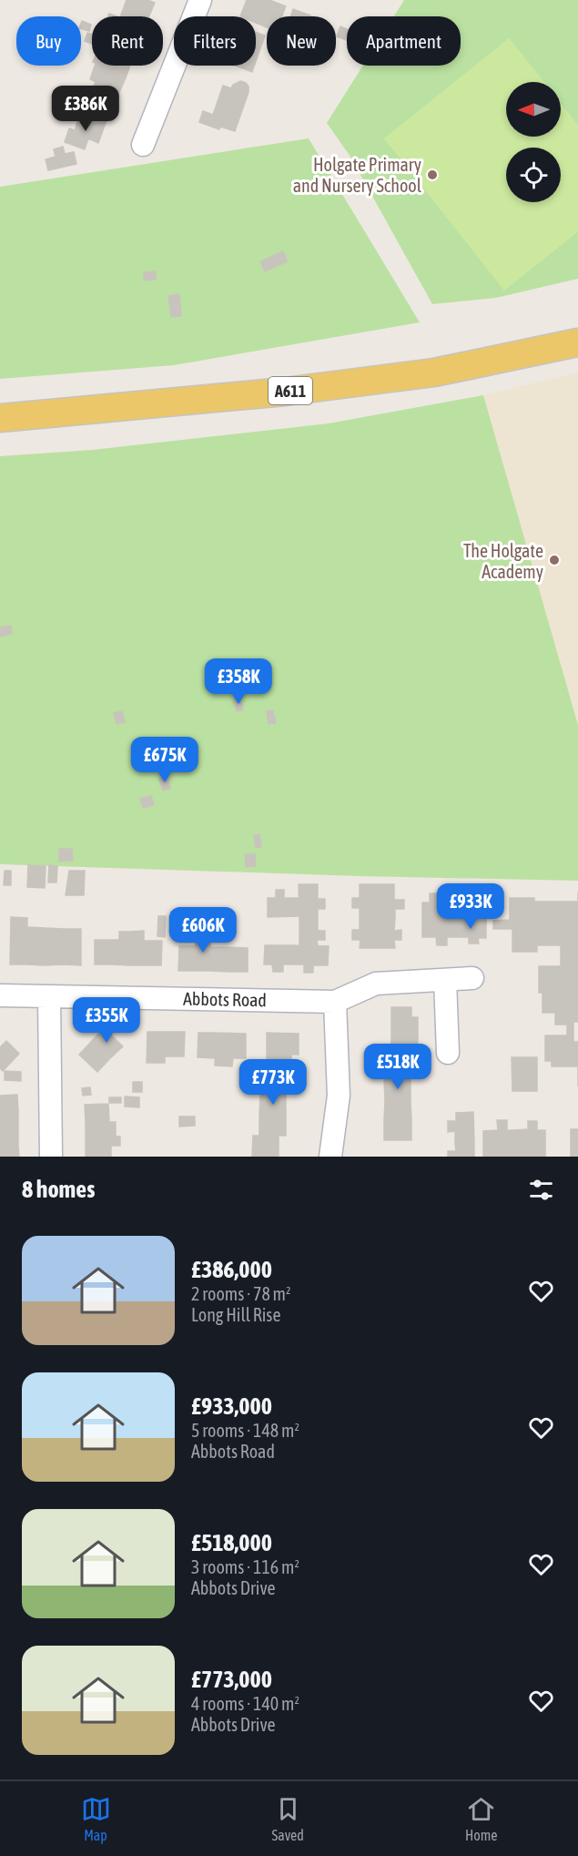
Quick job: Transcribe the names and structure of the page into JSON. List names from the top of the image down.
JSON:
{
  "streets": {
    "main road": ["A611"],
    "street": ["Abbots Road"]
  },
  "places": ["Holgate Primary and Nursery School", "The Holgate Academy"],
  "north": "left",
  "page": {
    "chip": [
      "Buy",
      "Rent",
      "Filters",
      "New",
      "Apartment"
    ],
    "price": [
      "£386K",
      "£358K",
      "£675K",
      "£933K",
      "£606K",
      "£355K",
      "£518K",
      "£773K"
    ],
    "heading": "8 homes",
    "list": [
      {
        "name": "£386,000",
        "note": "2 rooms · 78 m² · Long Hill Rise"
      },
      {
        "name": "£933,000",
        "note": "5 rooms · 148 m² · Abbots Road"
      },
      {
        "name": "£518,000",
        "note": "3 rooms · 116 m² · Abbots Drive"
      },
      {
        "name": "£773,000",
        "note": "4 rooms · 140 m² · Abbots Drive"
      }
    ],
    "tabs": ["Map", "Saved", "Home"]
  }
}
